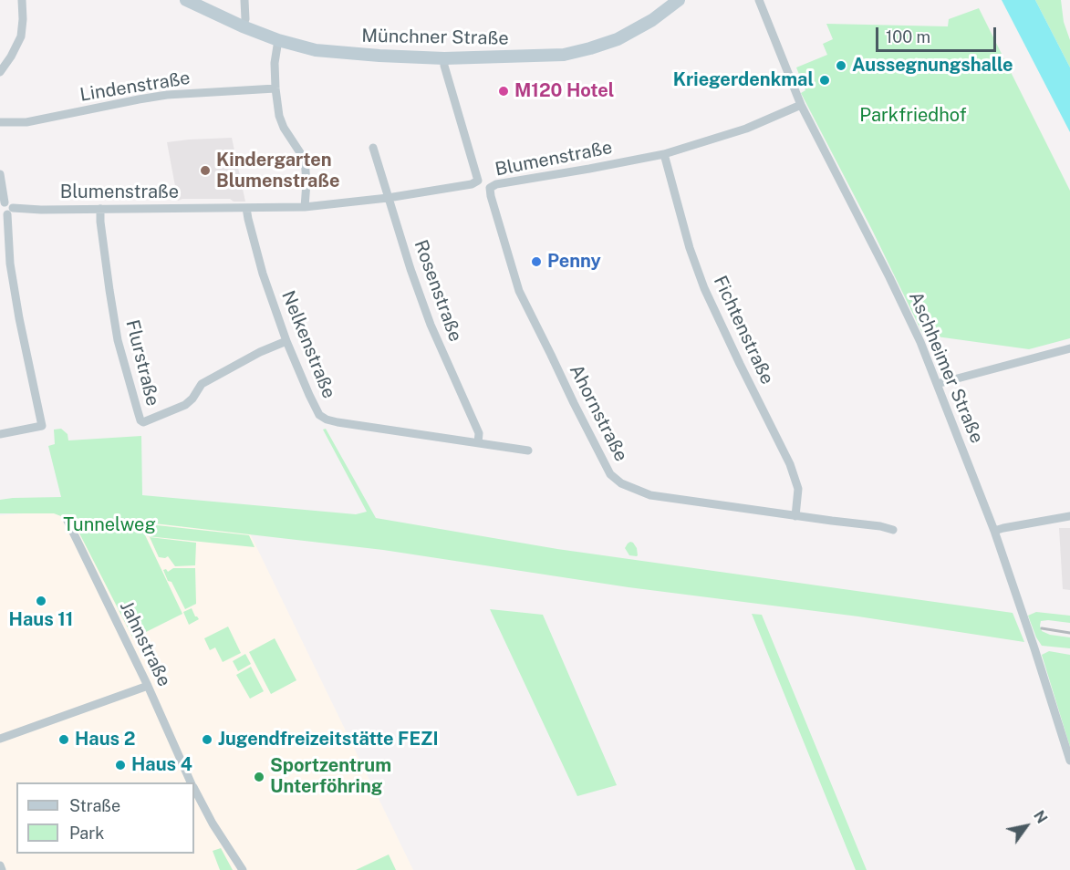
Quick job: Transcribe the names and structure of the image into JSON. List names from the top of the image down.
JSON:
{
  "streets": {
    "main road": ["Münchner Straße"],
    "street": [
      "Lindenstraße",
      "Blumenstraße",
      "Rosenstraße",
      "Fichtenstraße",
      "Nelkenstraße",
      "Flurstraße",
      "Aschheimer Straße",
      "Ahornstraße",
      "Jahnstraße"
    ]
  },
  "crossings": [
    ["Blumenstraße", "Rosenstraße"],
    ["Blumenstraße", "Fichtenstraße"],
    ["Blumenstraße", "Nelkenstraße"],
    ["Blumenstraße", "Flurstraße"],
    ["Blumenstraße", "Aschheimer Straße"],
    ["Blumenstraße", "Ahornstraße"],
    ["Rosenstraße", "Nelkenstraße"],
    ["Fichtenstraße", "Ahornstraße"],
    ["Nelkenstraße", "Flurstraße"]
  ],
  "parks": ["Parkfriedhof", "Tunnelweg"],
  "places": [
    "Aussegnungshalle",
    "Kriegerdenkmal",
    "M120 Hotel",
    "Kindergarten Blumenstraße",
    "Penny",
    "Haus 11",
    "Haus 2",
    "Jugendfreizeitstätte FEZI",
    "Haus 4",
    "Sportzentrum Unterföhring"
  ],
  "legend": ["Straße", "Park"],
  "scale_bar": "100 m",
  "north": "top right"
}
